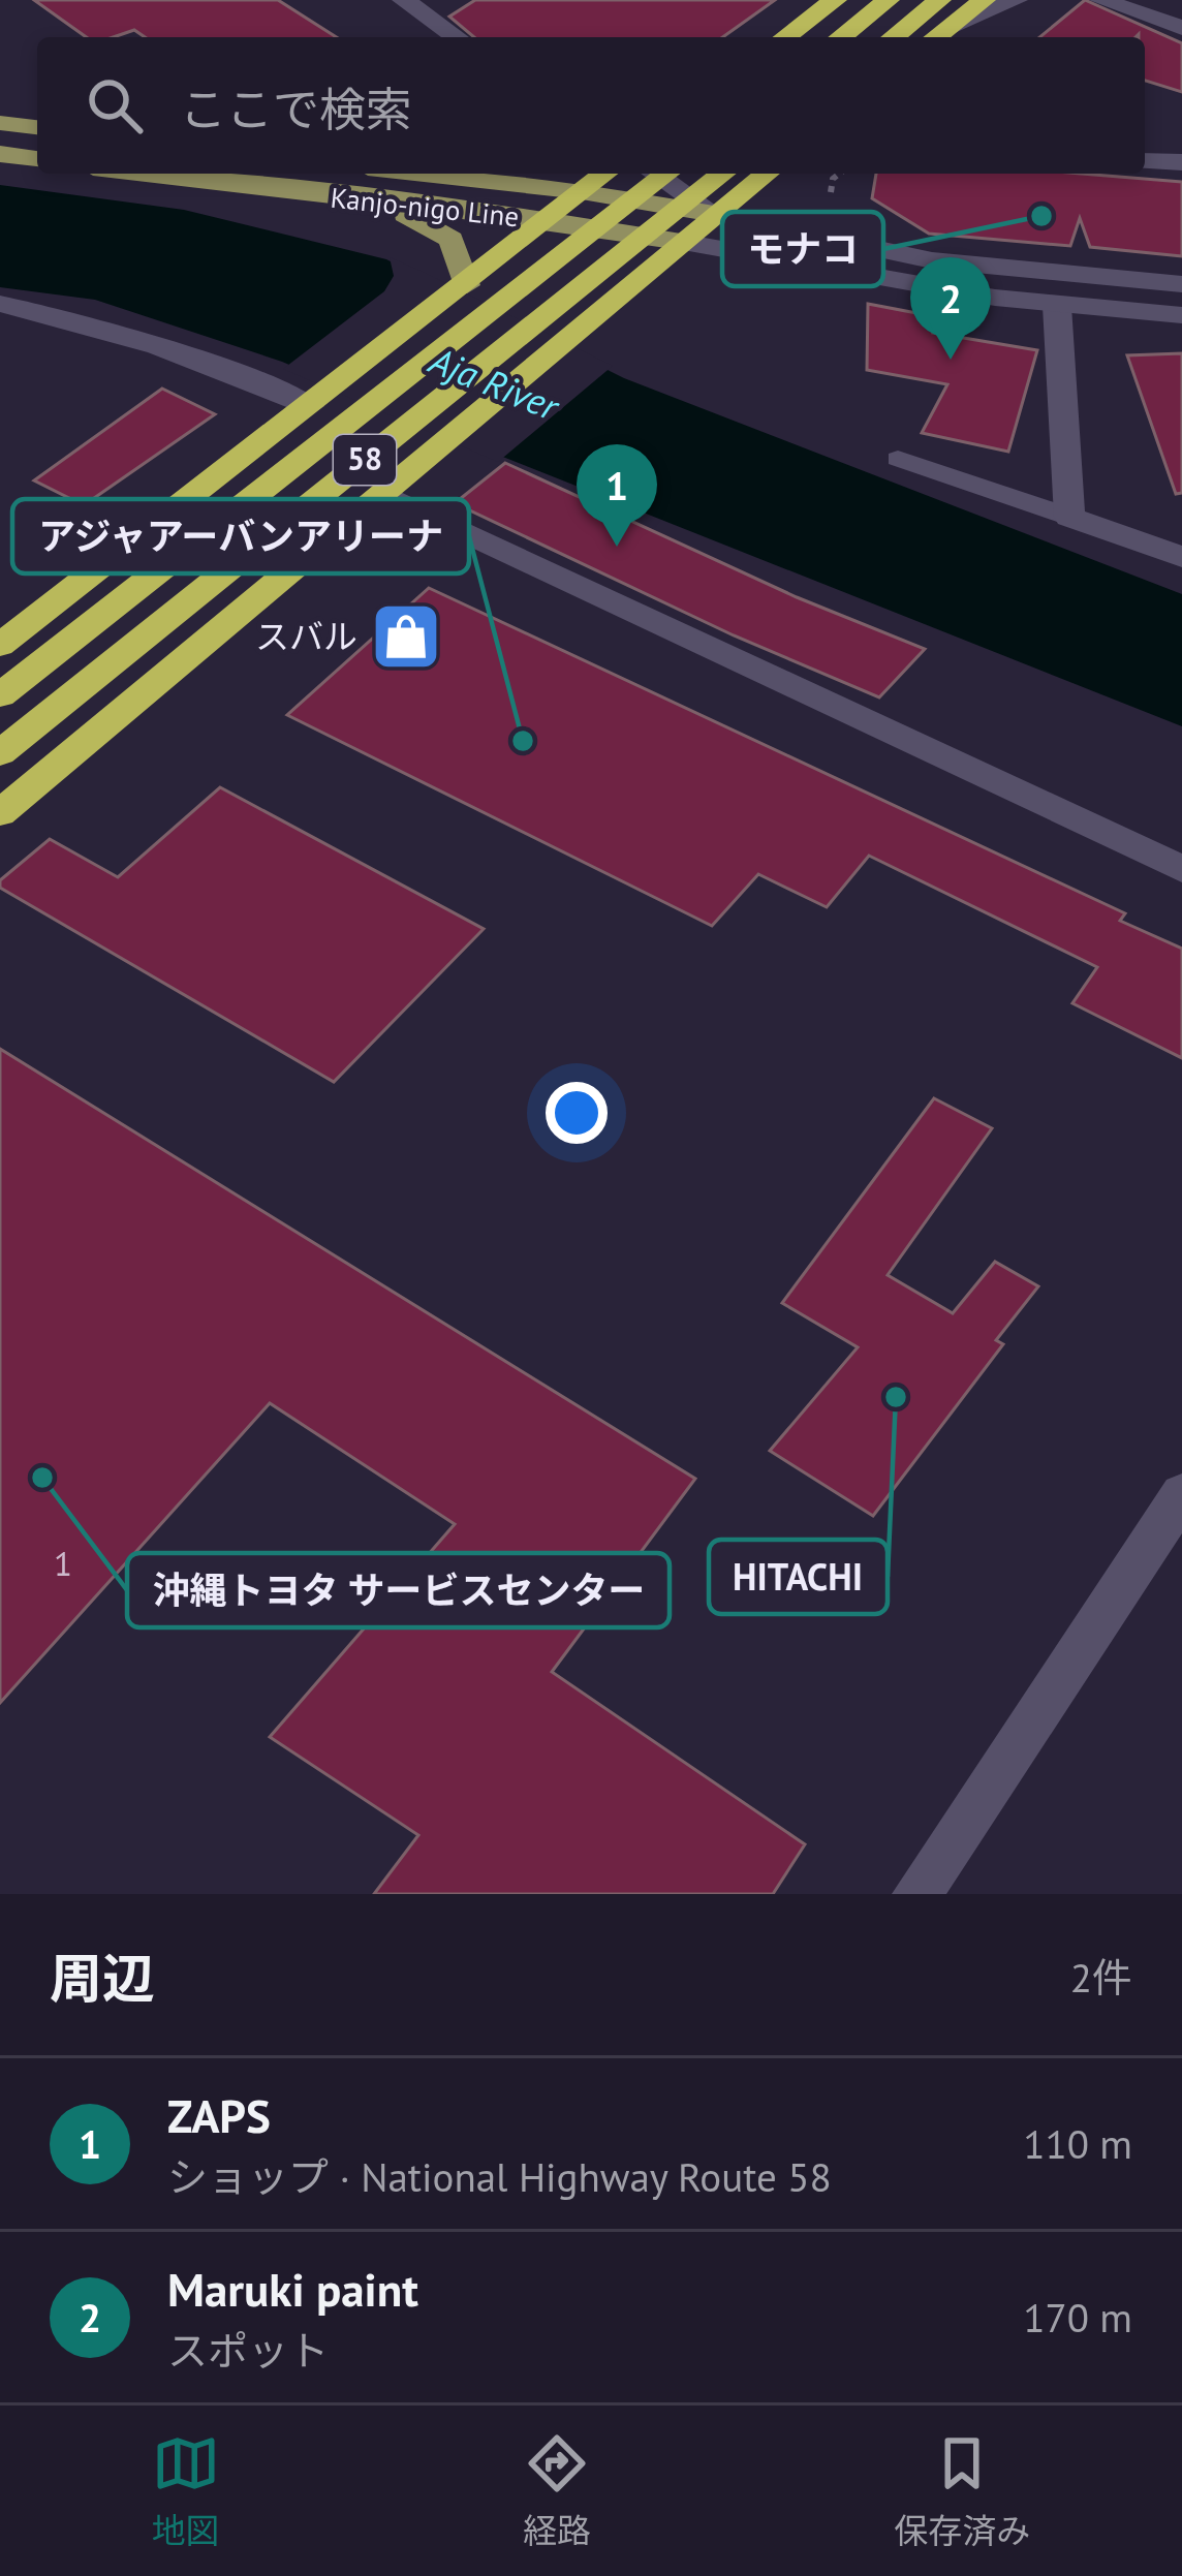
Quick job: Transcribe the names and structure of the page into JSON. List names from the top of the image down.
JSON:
{
  "streets": {
    "highway": ["58"],
    "main road": ["Kanjo-nigo Line"]
  },
  "crossings": [
    ["Kanjo-nigo Line", "58"]
  ],
  "water": ["Aja River"],
  "places": {
    "other": [
      "モナコ",
      "アジャアーバンアリーナ",
      "HITACHI",
      "沖縄トヨタ サービスセンター"
    ],
    "shop": ["スバル"]
  },
  "house_numbers": ["1"],
  "page": {
    "search": "ここで検索",
    "pins": ["2", "1"],
    "heading": ["周辺", "2件"],
    "list": [
      {
        "mark": "1",
        "name": "ZAPS",
        "note": "ショップ · National Highway Route 58",
        "value": "110 m"
      },
      {
        "mark": "2",
        "name": "Maruki paint",
        "note": "スポット",
        "value": "170 m"
      }
    ],
    "nav": ["地図", "経路", "保存済み"]
  }
}
